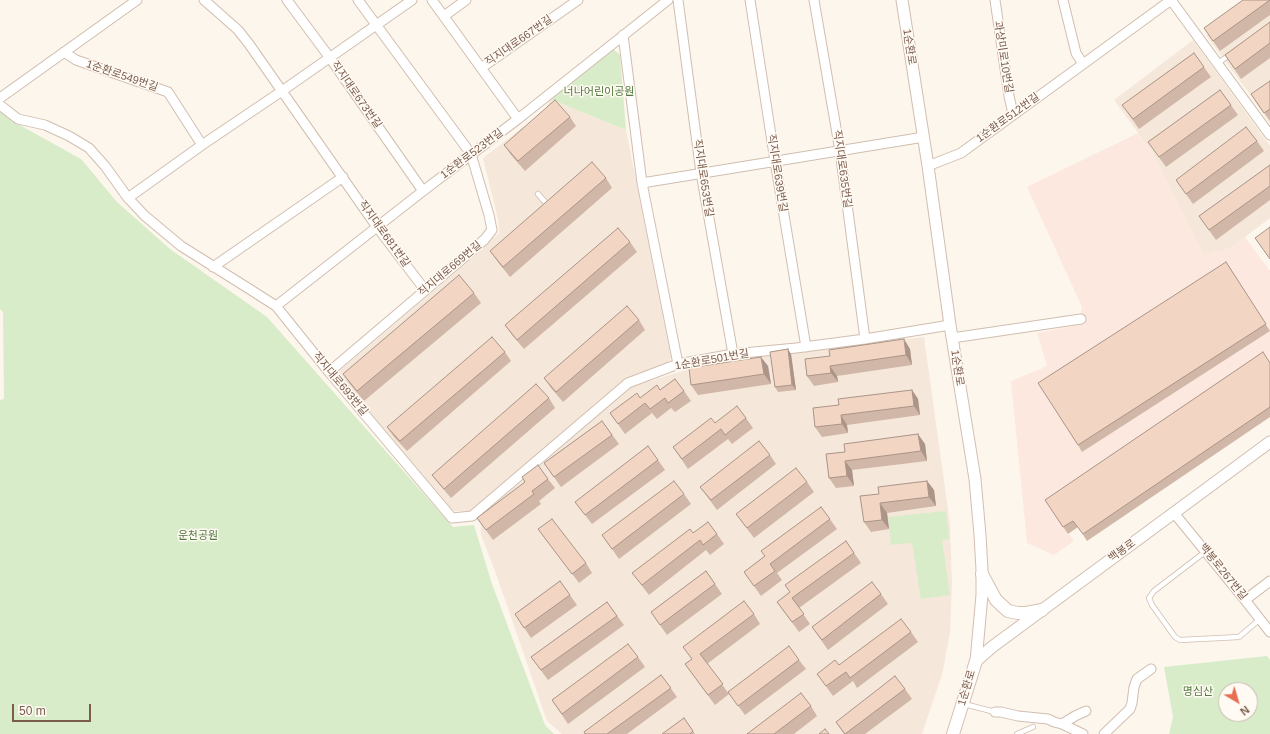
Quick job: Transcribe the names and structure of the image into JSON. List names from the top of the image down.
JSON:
{
  "streets": {
    "main road": ["1순환로"],
    "street": [
      "직지대로667번길",
      "과상미로10번길",
      "1순환로549번길",
      "직지대로673번길",
      "1순환로512번길",
      "1순환로523번길",
      "직지대로635번길",
      "직지대로639번길",
      "직지대로653번길",
      "직지대로681번길",
      "직지대로669번길",
      "1순환로501번길",
      "직지대로693번길",
      "백봉로",
      "백봉로267번길"
    ]
  },
  "crossings": [
    ["직지대로667번길", "1순환로523번길"],
    ["1순환로", "1순환로512번길"],
    ["1순환로", "1순환로501번길"],
    ["1순환로", "백봉로"],
    ["과상미로10번길", "1순환로512번길"],
    ["직지대로673번길", "1순환로523번길"],
    ["1순환로523번길", "직지대로681번길"],
    ["1순환로523번길", "직지대로669번길"],
    ["1순환로523번길", "직지대로693번길"],
    ["직지대로635번길", "1순환로501번길"],
    ["직지대로639번길", "1순환로501번길"],
    ["직지대로653번길", "1순환로501번길"],
    ["직지대로681번길", "직지대로669번길"],
    ["직지대로669번길", "직지대로693번길"],
    ["1순환로501번길", "직지대로693번길"],
    ["백봉로", "백봉로267번길"]
  ],
  "parks": ["너나어린이공원", "운천공원", "명심산"],
  "scale_bar": "50 m",
  "north": "bottom right"
}
